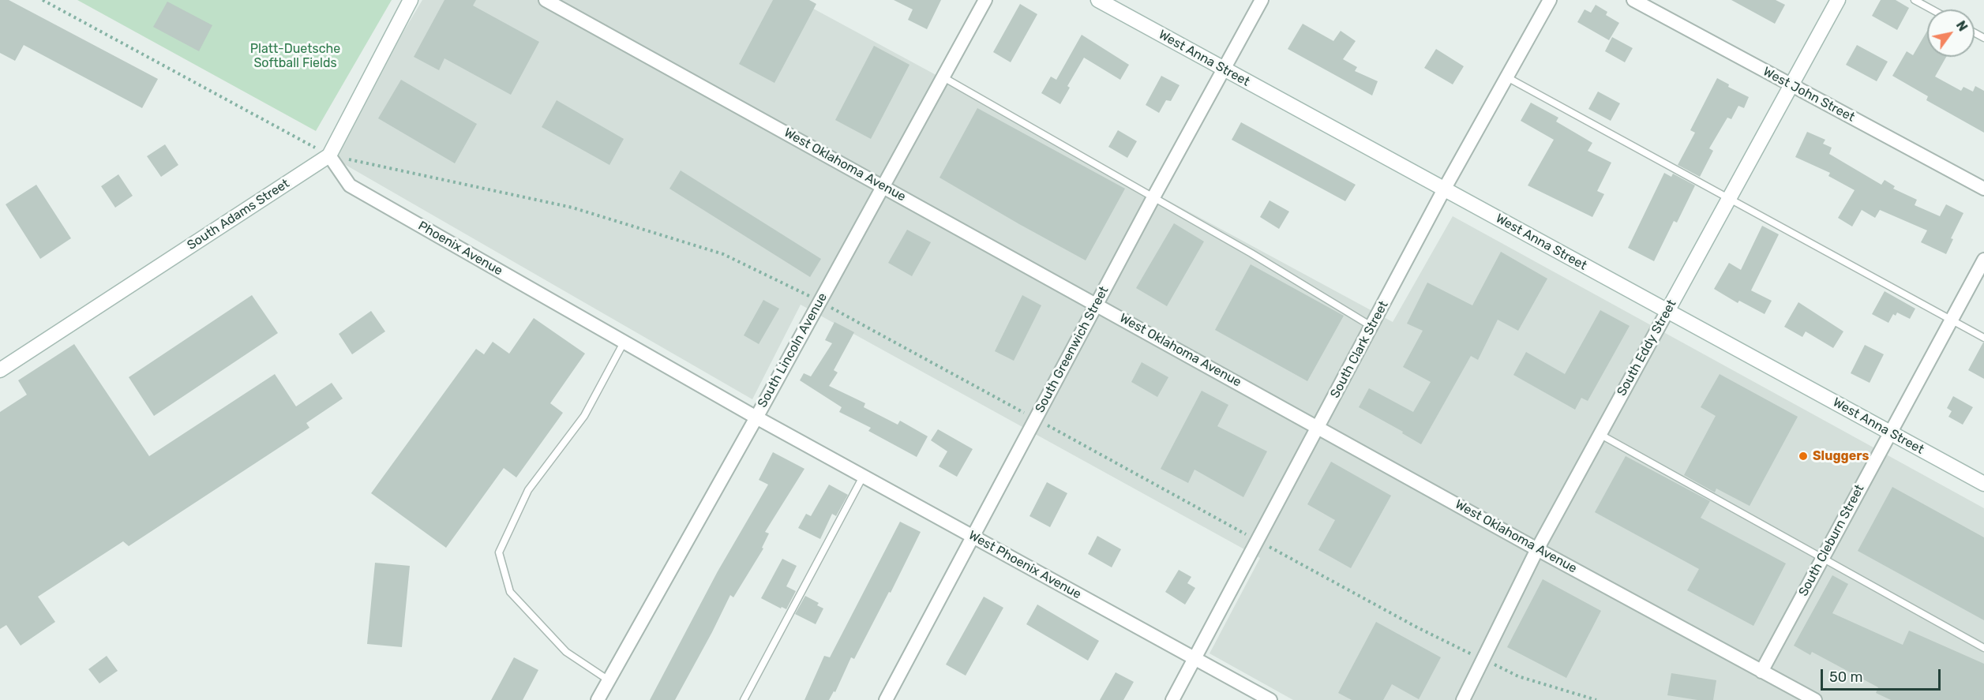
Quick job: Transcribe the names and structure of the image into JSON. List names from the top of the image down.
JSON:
{
  "streets": {
    "main road": ["West Anna Street", "South Adams Street", "South Eddy Street"],
    "street": [
      "West John Street",
      "West Oklahoma Avenue",
      "Phoenix Avenue",
      "South Greenwich Street",
      "South Clark Street",
      "South Lincoln Avenue",
      "South Cleburn Street",
      "West Phoenix Avenue"
    ]
  },
  "crossings": [
    ["West Anna Street", "South Eddy Street"],
    ["West Anna Street", "South Greenwich Street"],
    ["West Anna Street", "South Clark Street"],
    ["West Anna Street", "South Cleburn Street"],
    ["West John Street", "South Eddy Street"],
    ["West Oklahoma Avenue", "South Eddy Street"],
    ["West Oklahoma Avenue", "South Greenwich Street"],
    ["West Oklahoma Avenue", "South Clark Street"],
    ["West Oklahoma Avenue", "South Lincoln Avenue"],
    ["West Oklahoma Avenue", "South Cleburn Street"],
    ["South Adams Street", "Phoenix Avenue"],
    ["Phoenix Avenue", "South Lincoln Avenue"],
    ["Phoenix Avenue", "West Phoenix Avenue"],
    ["South Greenwich Street", "West Phoenix Avenue"],
    ["South Clark Street", "West Phoenix Avenue"],
    ["South Lincoln Avenue", "West Phoenix Avenue"]
  ],
  "parks": ["Platt-Duetsche Softball Fields"],
  "places": ["Sluggers"],
  "scale_bar": "50 m",
  "north": "top right"
}
